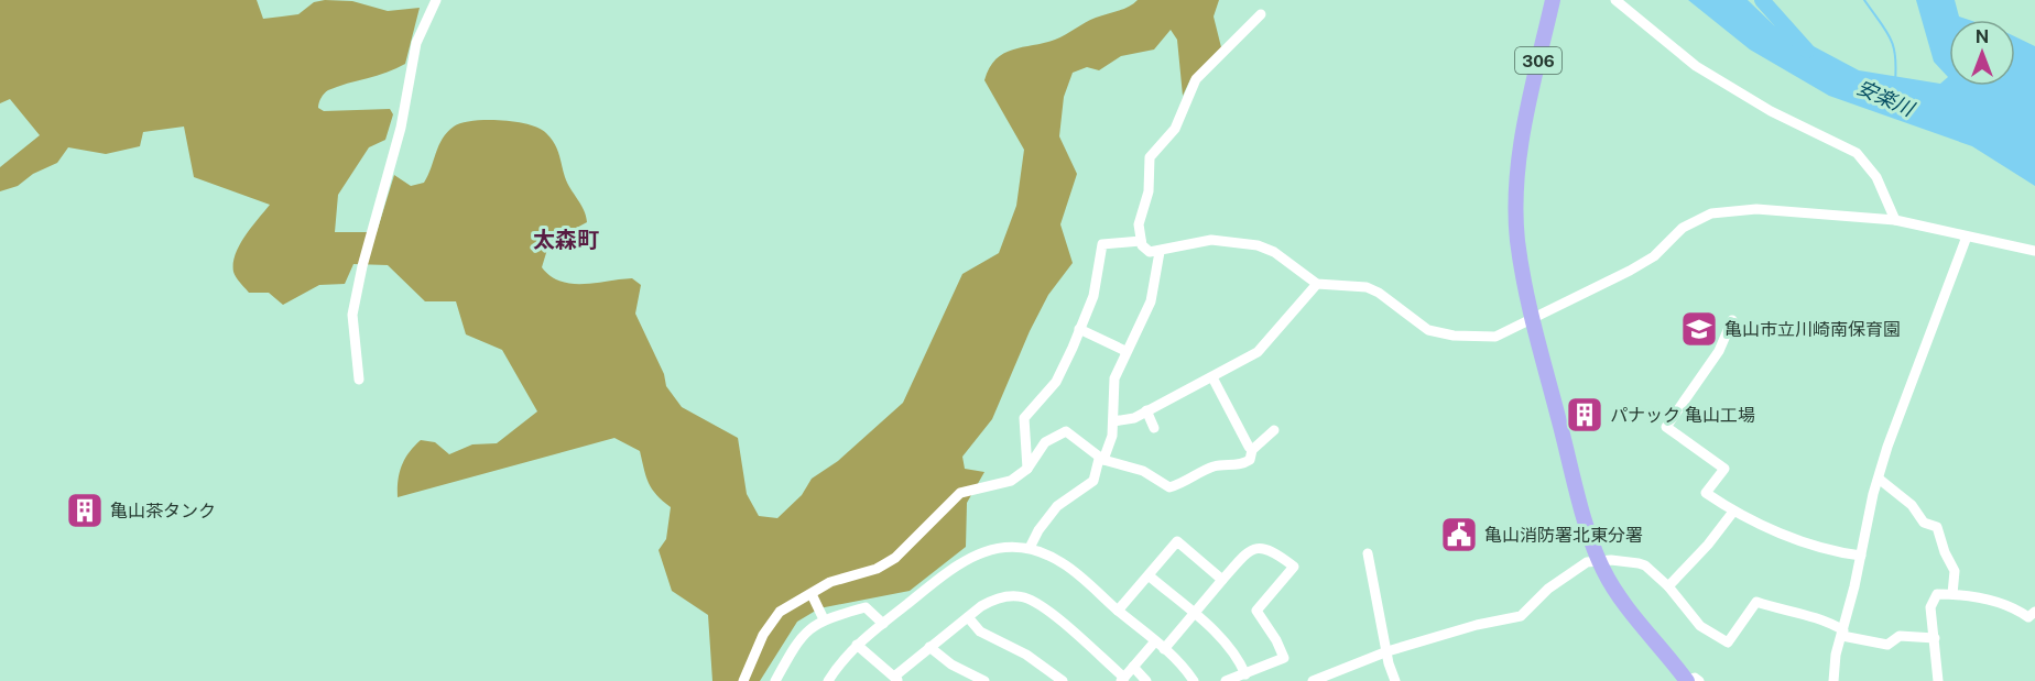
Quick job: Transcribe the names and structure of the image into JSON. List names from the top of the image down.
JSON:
{
  "streets": {
    "highway": ["306"]
  },
  "districts": ["太森町"],
  "water": ["安楽川"],
  "places": {
    "school or university": ["亀山市立川崎南保育園"],
    "building": ["パナック 亀山工場", "亀山茶タンク"],
    "public building": ["亀山消防署北東分署"]
  },
  "north": "top"
}
